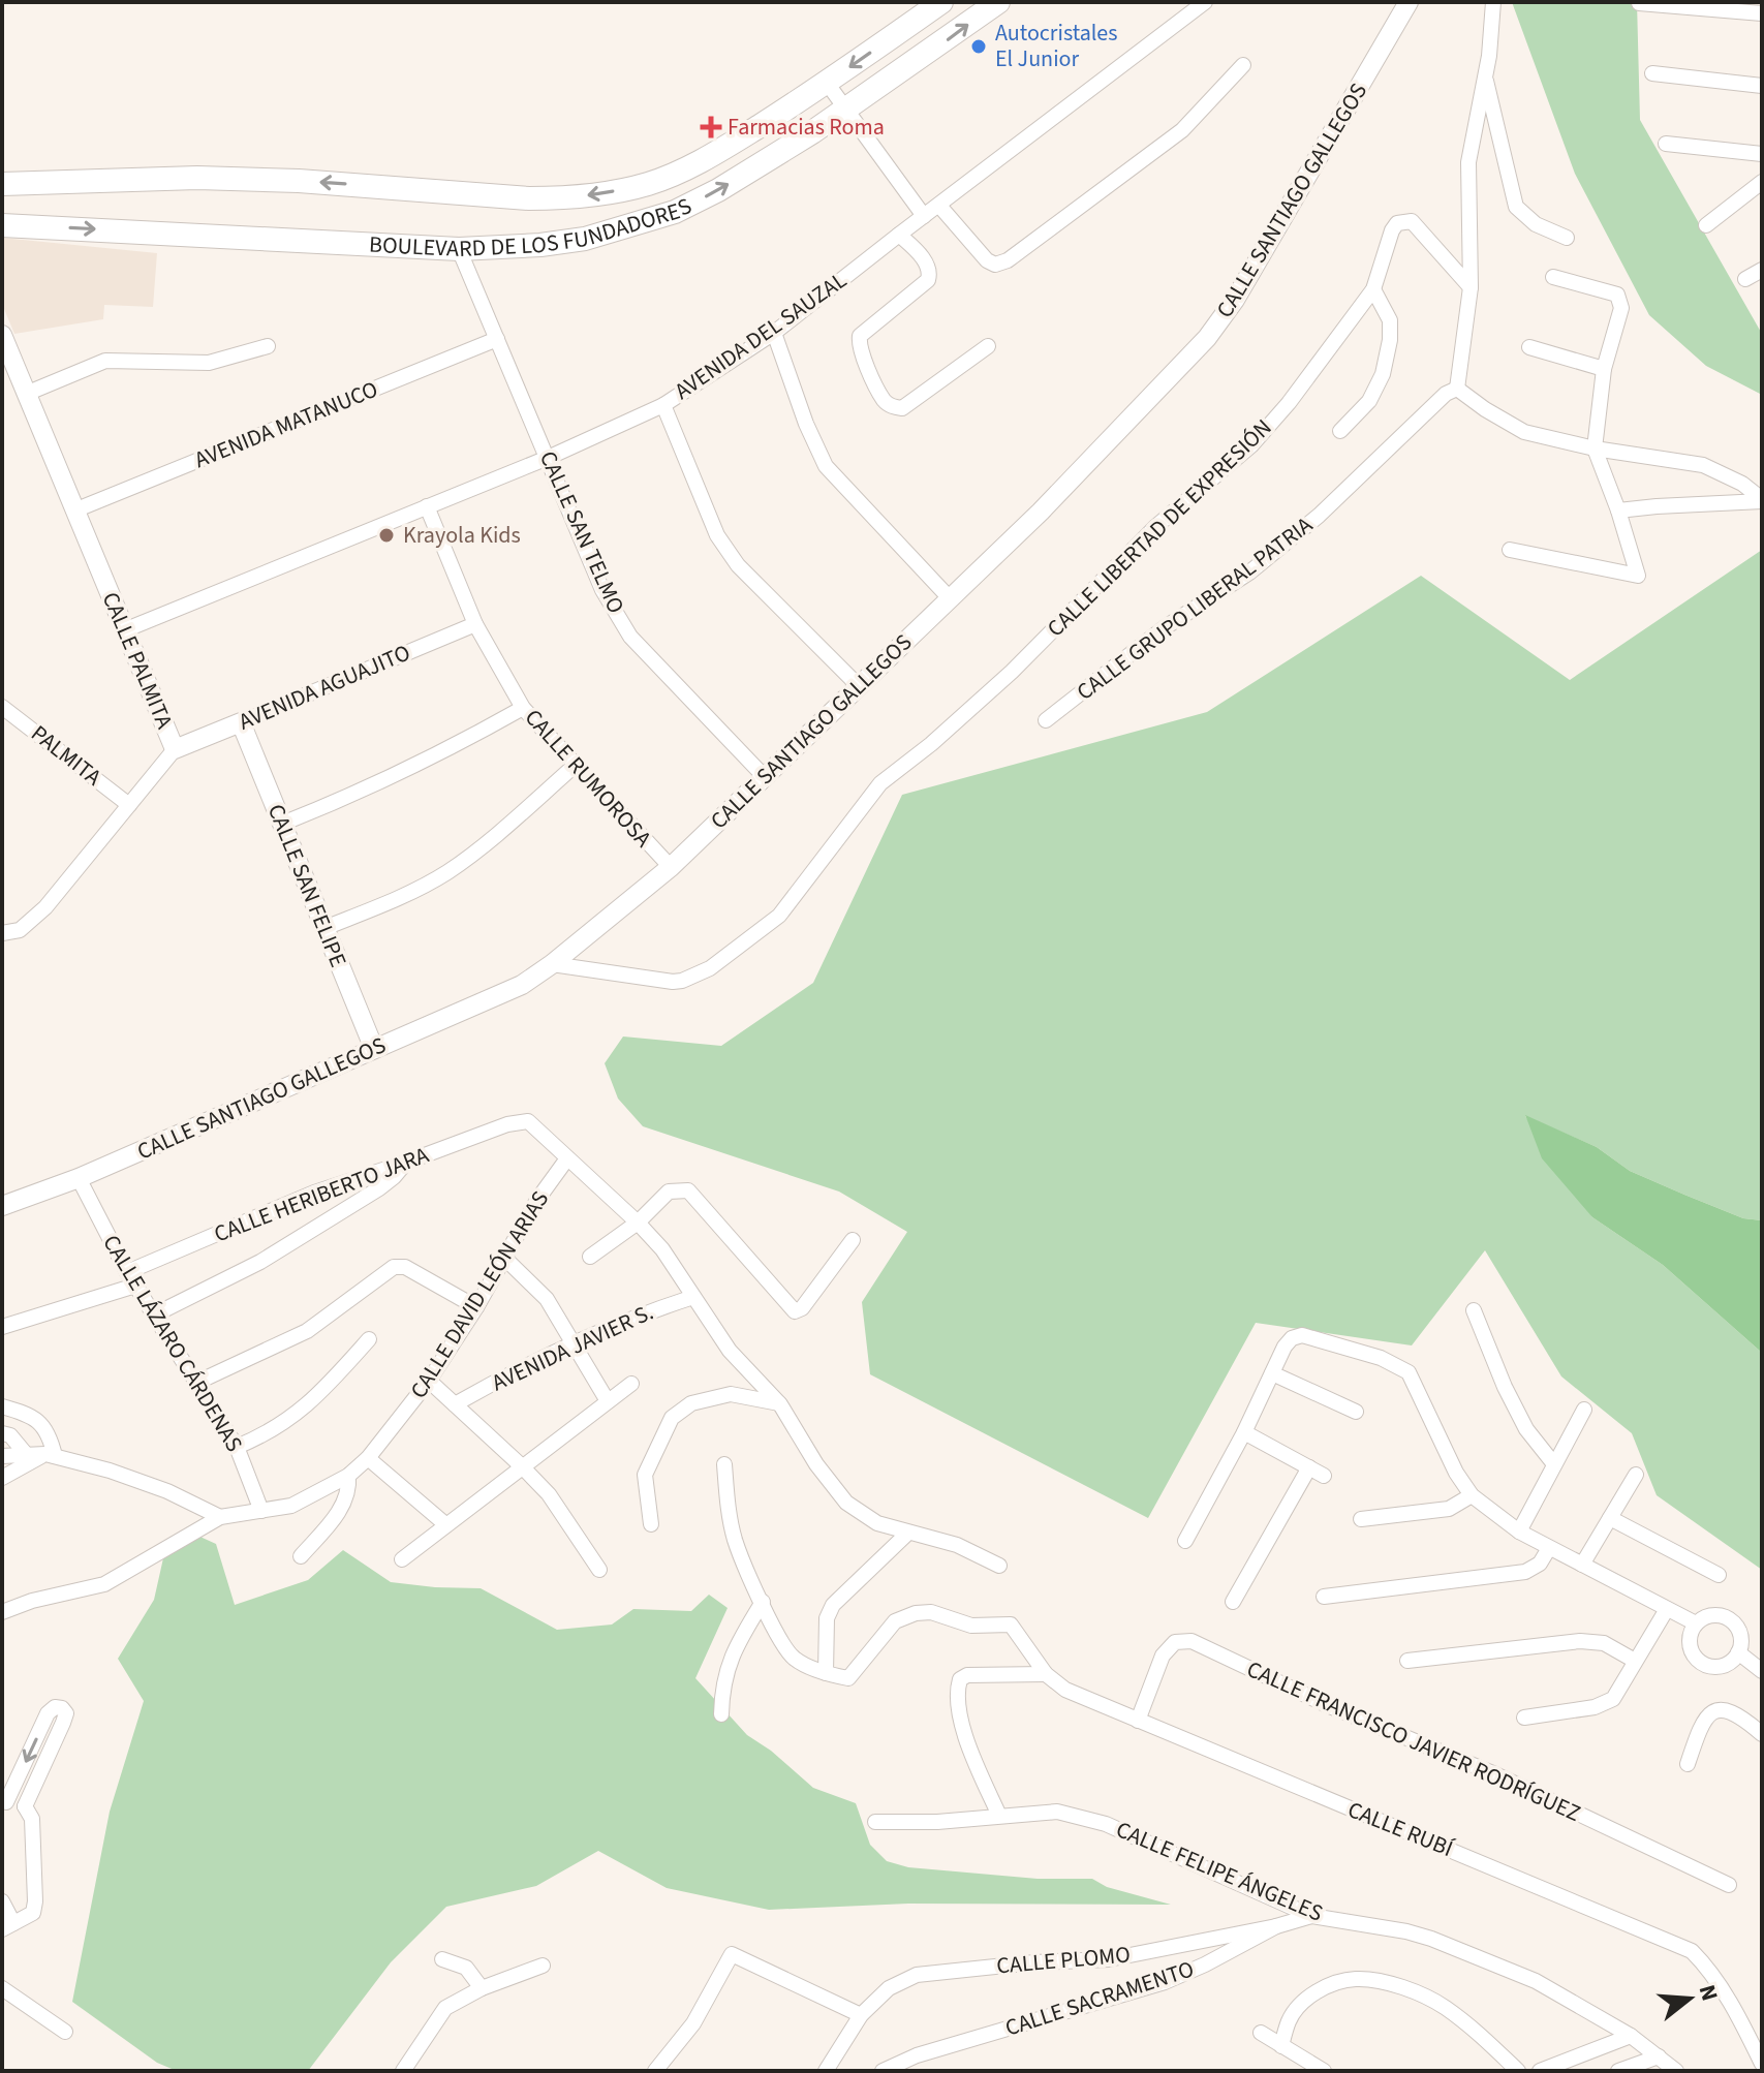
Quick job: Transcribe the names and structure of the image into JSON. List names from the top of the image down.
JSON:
{
  "streets": {
    "main road": ["BOULEVARD DE LOS FUNDADORES"],
    "street": [
      "CALLE SANTIAGO GALLEGOS",
      "AVENIDA DEL SAUZAL",
      "AVENIDA MATANUCO",
      "CALLE LIBERTAD DE EXPRESIÓN",
      "CALLE SAN TELMO",
      "CALLE GRUPO LIBERAL PATRIA",
      "CALLE PALMITA",
      "AVENIDA AGUAJITO",
      "PALMITA",
      "CALLE RUMOROSA",
      "CALLE SAN FELIPE",
      "CALLE HERIBERTO JARA",
      "CALLE DAVID LEÓN ARIAS",
      "CALLE LÁZARO CÁRDENAS",
      "AVENIDA JAVIER S.",
      "CALLE FRANCISCO JAVIER RODRÍGUEZ",
      "CALLE RUBÍ",
      "CALLE FELIPE ÁNGELES",
      "CALLE PLOMO",
      "CALLE SACRAMENTO"
    ]
  },
  "crossings": [
    ["CALLE SANTIAGO GALLEGOS", "CALLE LIBERTAD DE EXPRESIÓN"],
    ["CALLE SANTIAGO GALLEGOS", "CALLE SAN TELMO"],
    ["CALLE SANTIAGO GALLEGOS", "CALLE RUMOROSA"],
    ["CALLE SANTIAGO GALLEGOS", "CALLE SAN FELIPE"],
    ["CALLE SANTIAGO GALLEGOS", "CALLE LÁZARO CÁRDENAS"],
    ["BOULEVARD DE LOS FUNDADORES", "CALLE SAN TELMO"],
    ["AVENIDA DEL SAUZAL", "CALLE SAN TELMO"],
    ["AVENIDA DEL SAUZAL", "CALLE PALMITA"],
    ["AVENIDA DEL SAUZAL", "CALLE RUMOROSA"],
    ["AVENIDA MATANUCO", "CALLE SAN TELMO"],
    ["AVENIDA MATANUCO", "CALLE PALMITA"],
    ["CALLE PALMITA", "AVENIDA AGUAJITO"],
    ["CALLE PALMITA", "PALMITA"],
    ["AVENIDA AGUAJITO", "CALLE RUMOROSA"],
    ["AVENIDA AGUAJITO", "CALLE SAN FELIPE"],
    ["CALLE HERIBERTO JARA", "CALLE DAVID LEÓN ARIAS"],
    ["CALLE HERIBERTO JARA", "CALLE LÁZARO CÁRDENAS"],
    ["CALLE DAVID LEÓN ARIAS", "CALLE LÁZARO CÁRDENAS"],
    ["CALLE FRANCISCO JAVIER RODRÍGUEZ", "CALLE RUBÍ"],
    ["CALLE FELIPE ÁNGELES", "CALLE SACRAMENTO"],
    ["CALLE PLOMO", "CALLE SACRAMENTO"]
  ],
  "places": {
    "other": ["Autocristales El Junior", "Krayola Kids"],
    "health": ["Farmacias Roma"]
  },
  "north": "right"
}
